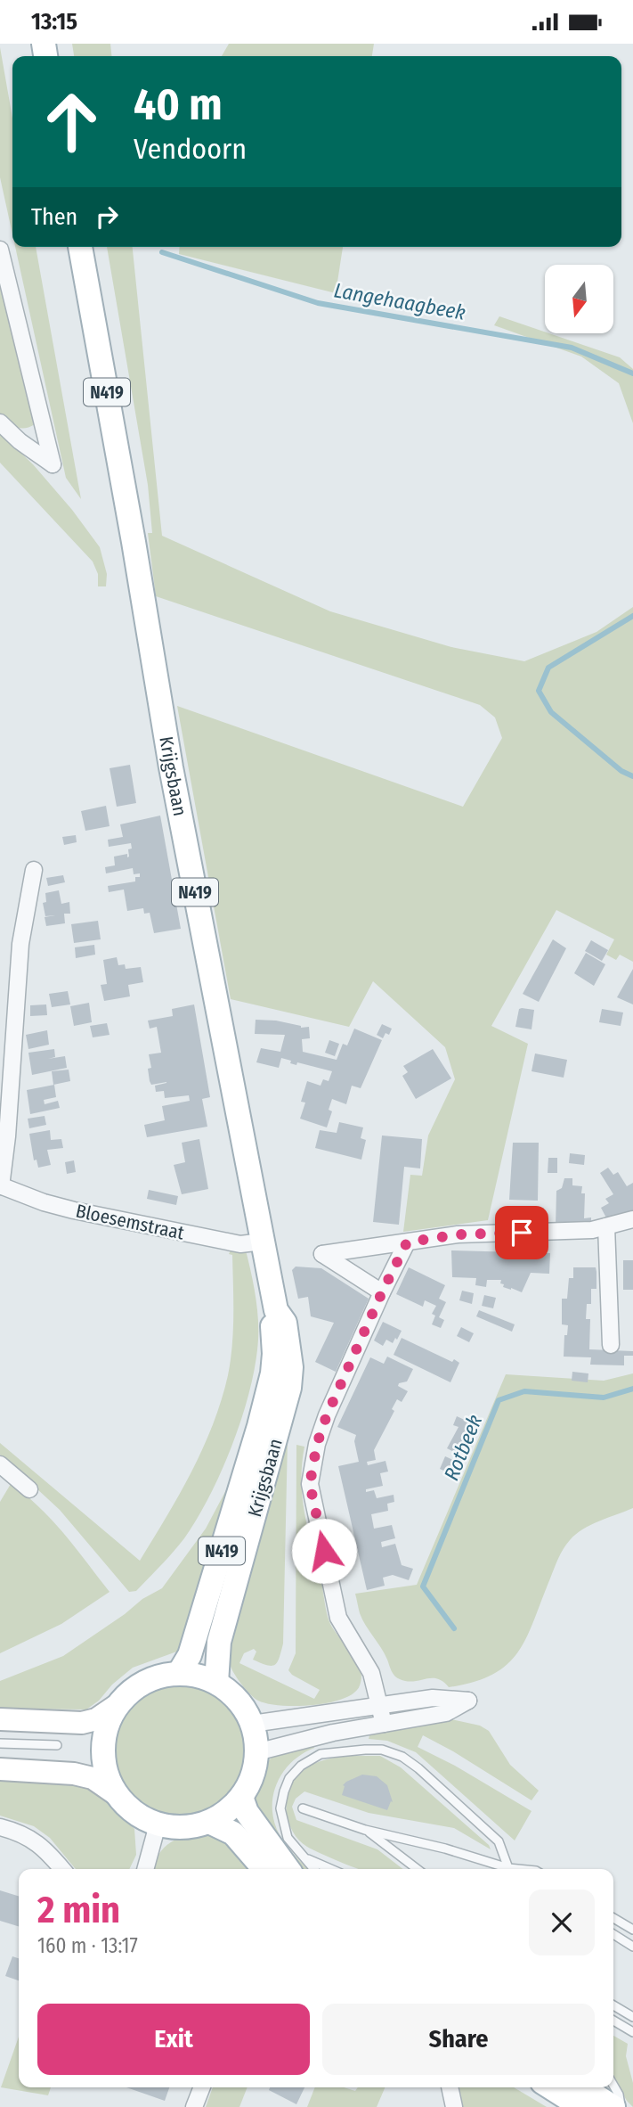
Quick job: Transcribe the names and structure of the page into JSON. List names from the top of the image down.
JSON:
{
  "streets": {
    "main road": ["N419", "Krijgsbaan"],
    "street": ["Bloesemstraat"]
  },
  "crossings": [
    ["Krijgsbaan", "Bloesemstraat"]
  ],
  "water": ["Langehaagbeek", "Rotbeek"],
  "north": "bottom",
  "page": {
    "status": "13:15",
    "turn": ["40 m", "Vendoorn"],
    "then": "Then",
    "heading": ["2 min", "160 m · 13:17"],
    "buttons": ["Exit", "Share"]
  }
}
